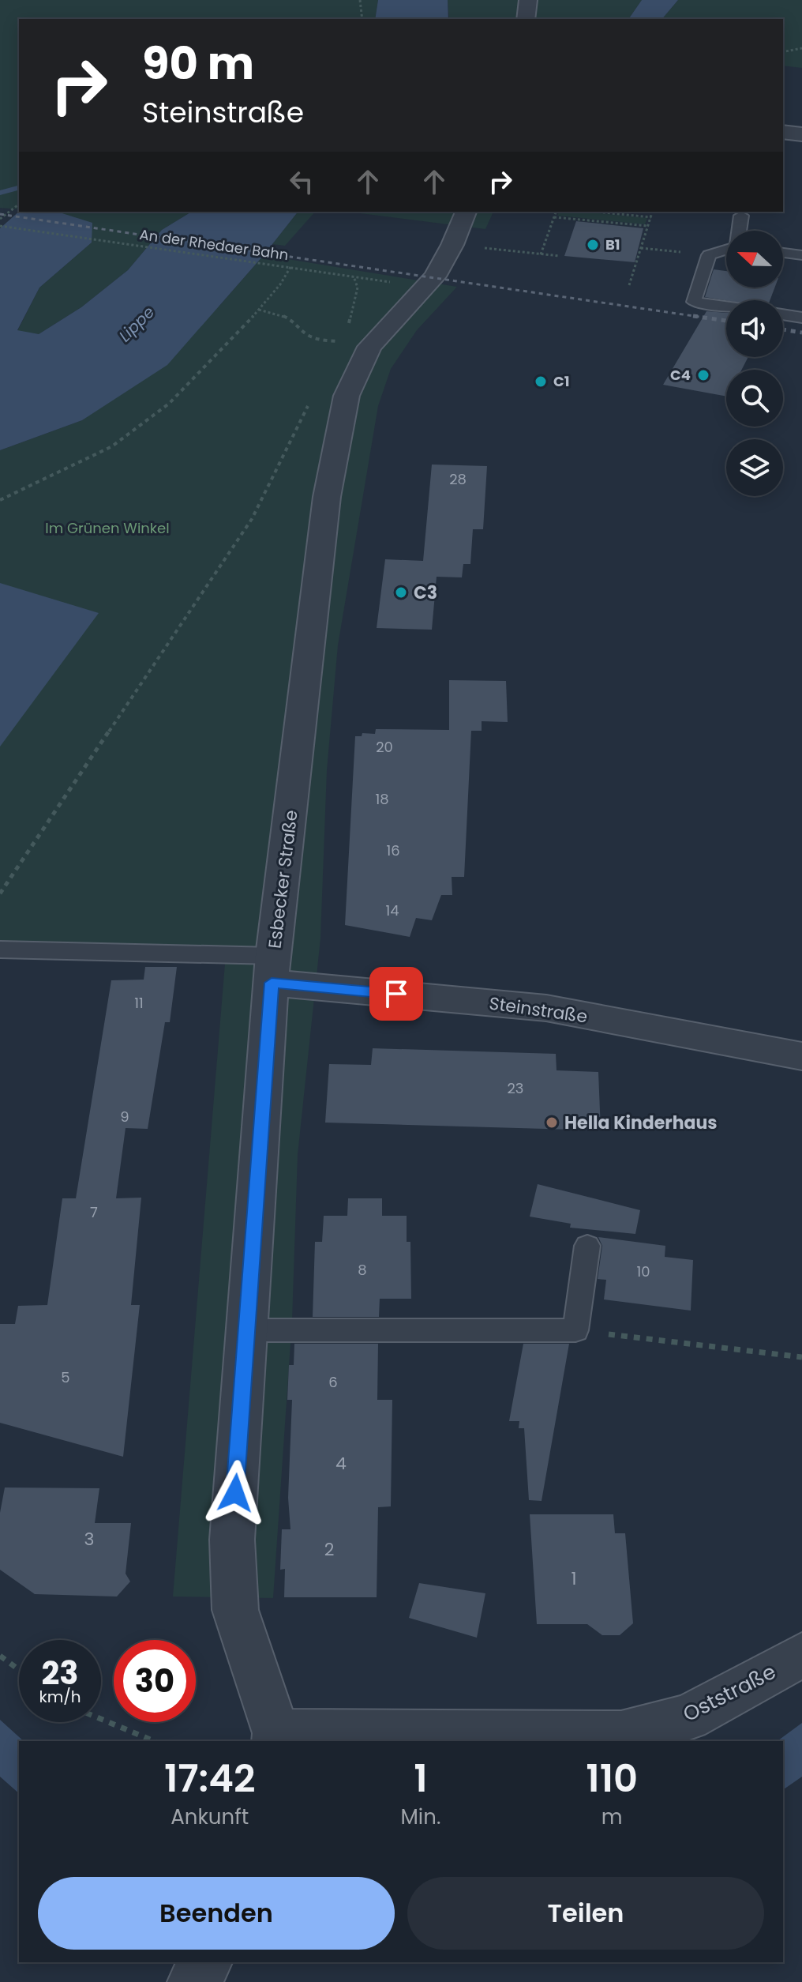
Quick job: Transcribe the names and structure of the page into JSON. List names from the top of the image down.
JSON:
{
  "streets": {
    "street": ["Esbecker Straße", "Steinstraße", "Oststraße"],
    "path": ["An der Rhedaer Bahn"]
  },
  "crossings": [
    ["An der Rhedaer Bahn", "Esbecker Straße"],
    ["Esbecker Straße", "Steinstraße"],
    ["Esbecker Straße", "Oststraße"]
  ],
  "water": ["Lippe"],
  "parks": ["Im Grünen Winkel"],
  "places": [
    "B1",
    "C4",
    "C1",
    "C3",
    "Hella Kinderhaus"
  ],
  "house_numbers": [
    "28",
    "20",
    "18",
    "16",
    "14",
    "11",
    "23",
    "9",
    "7",
    "8",
    "10",
    "5",
    "6",
    "4",
    "3",
    "2",
    "1"
  ],
  "north": "left",
  "page": {
    "turn": ["90 m", "Steinstraße"],
    "speed": "23 km/h",
    "limit": "30",
    "eta": [
      "17:42",
      "Ankunft",
      "1",
      "Min.",
      "110",
      "m"
    ],
    "buttons": ["Beenden", "Teilen"]
  }
}
